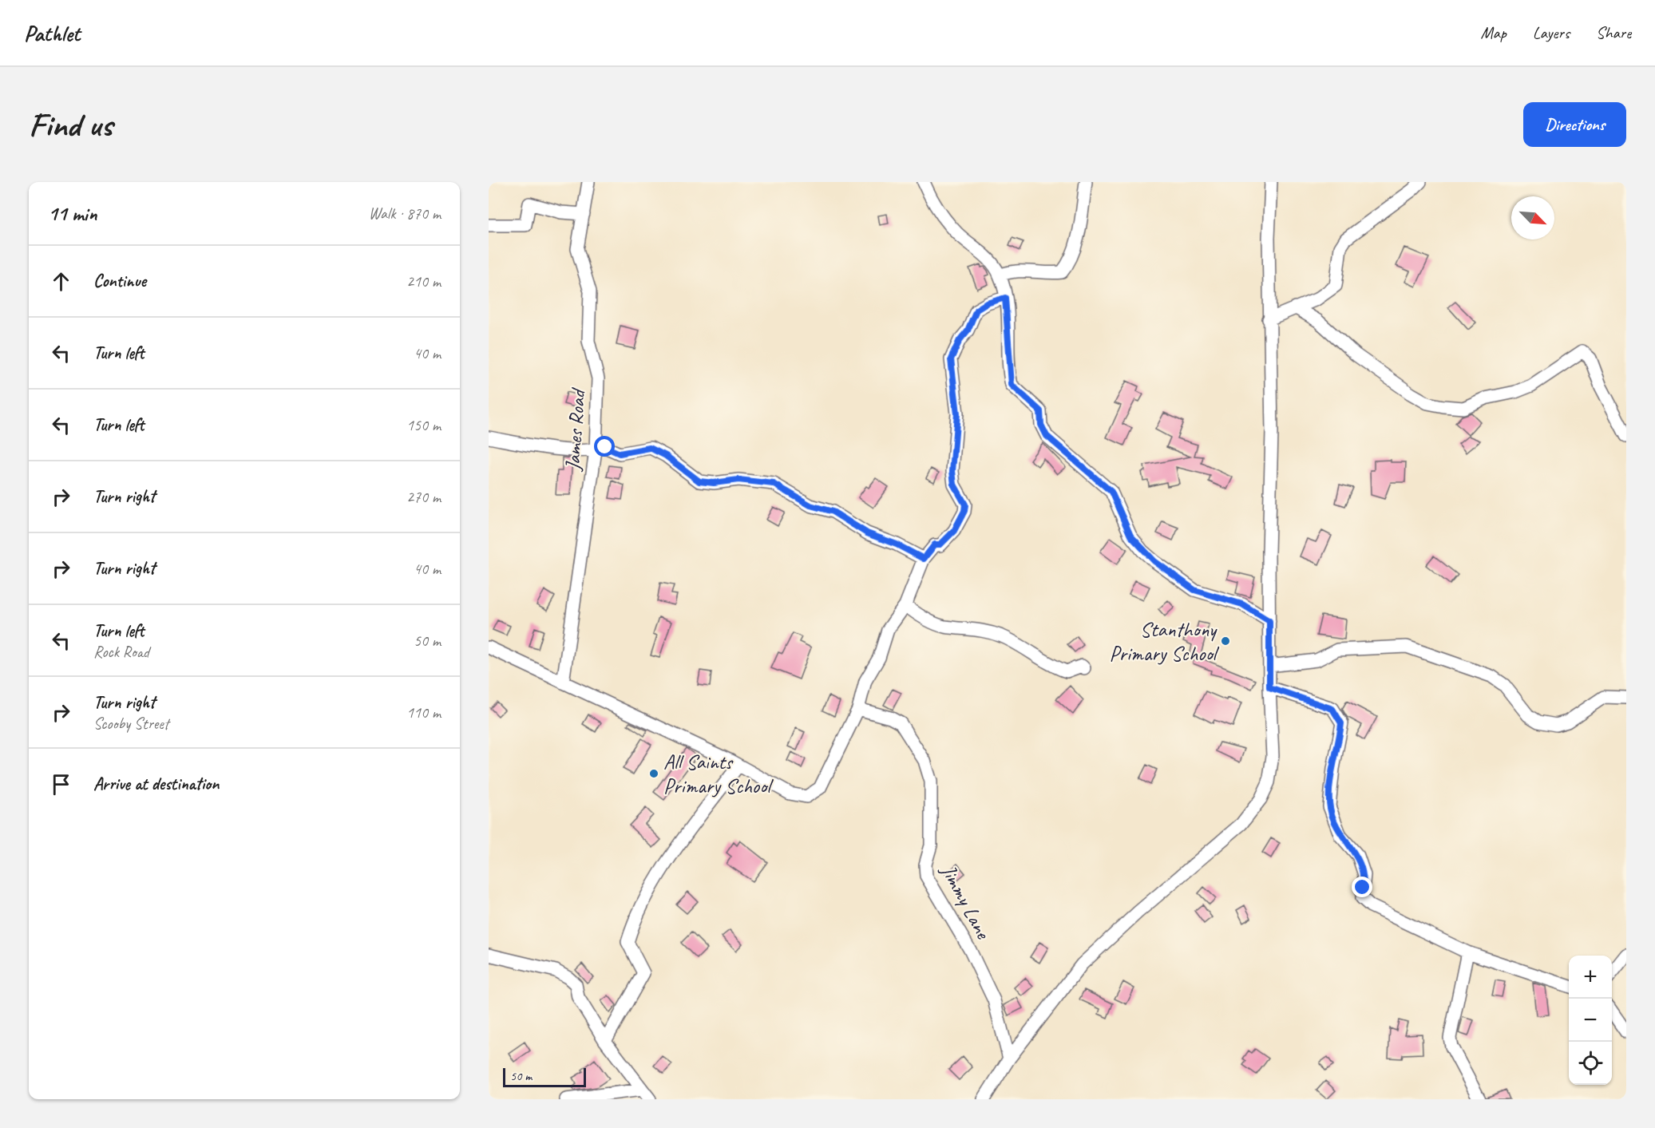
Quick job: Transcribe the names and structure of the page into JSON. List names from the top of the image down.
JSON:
{
  "streets": {
    "street": ["James Road", "Jimmy Lane"]
  },
  "places": ["Stanthony Primary School", "All Saints Primary School"],
  "scale_bar": "50 m",
  "north": "bottom right",
  "page": {
    "header": "Pathlet",
    "nav": ["Map", "Layers", "Share"],
    "buttons": "Directions",
    "title": "Find us",
    "heading": ["11 min", "Walk · 870 m"],
    "list": [
      ["Continue", "210 m"],
      ["Turn left", "40 m"],
      ["Turn left", "150 m"],
      ["Turn right", "270 m"],
      ["Turn right", "40 m"],
      ["Turn left", "Rock Road", "50 m"],
      ["Turn right", "Scooby Street", "110 m"],
      "Arrive at destination"
    ],
    "map_buttons": ["+", "−"],
    "scale": "50 m"
  }
}
